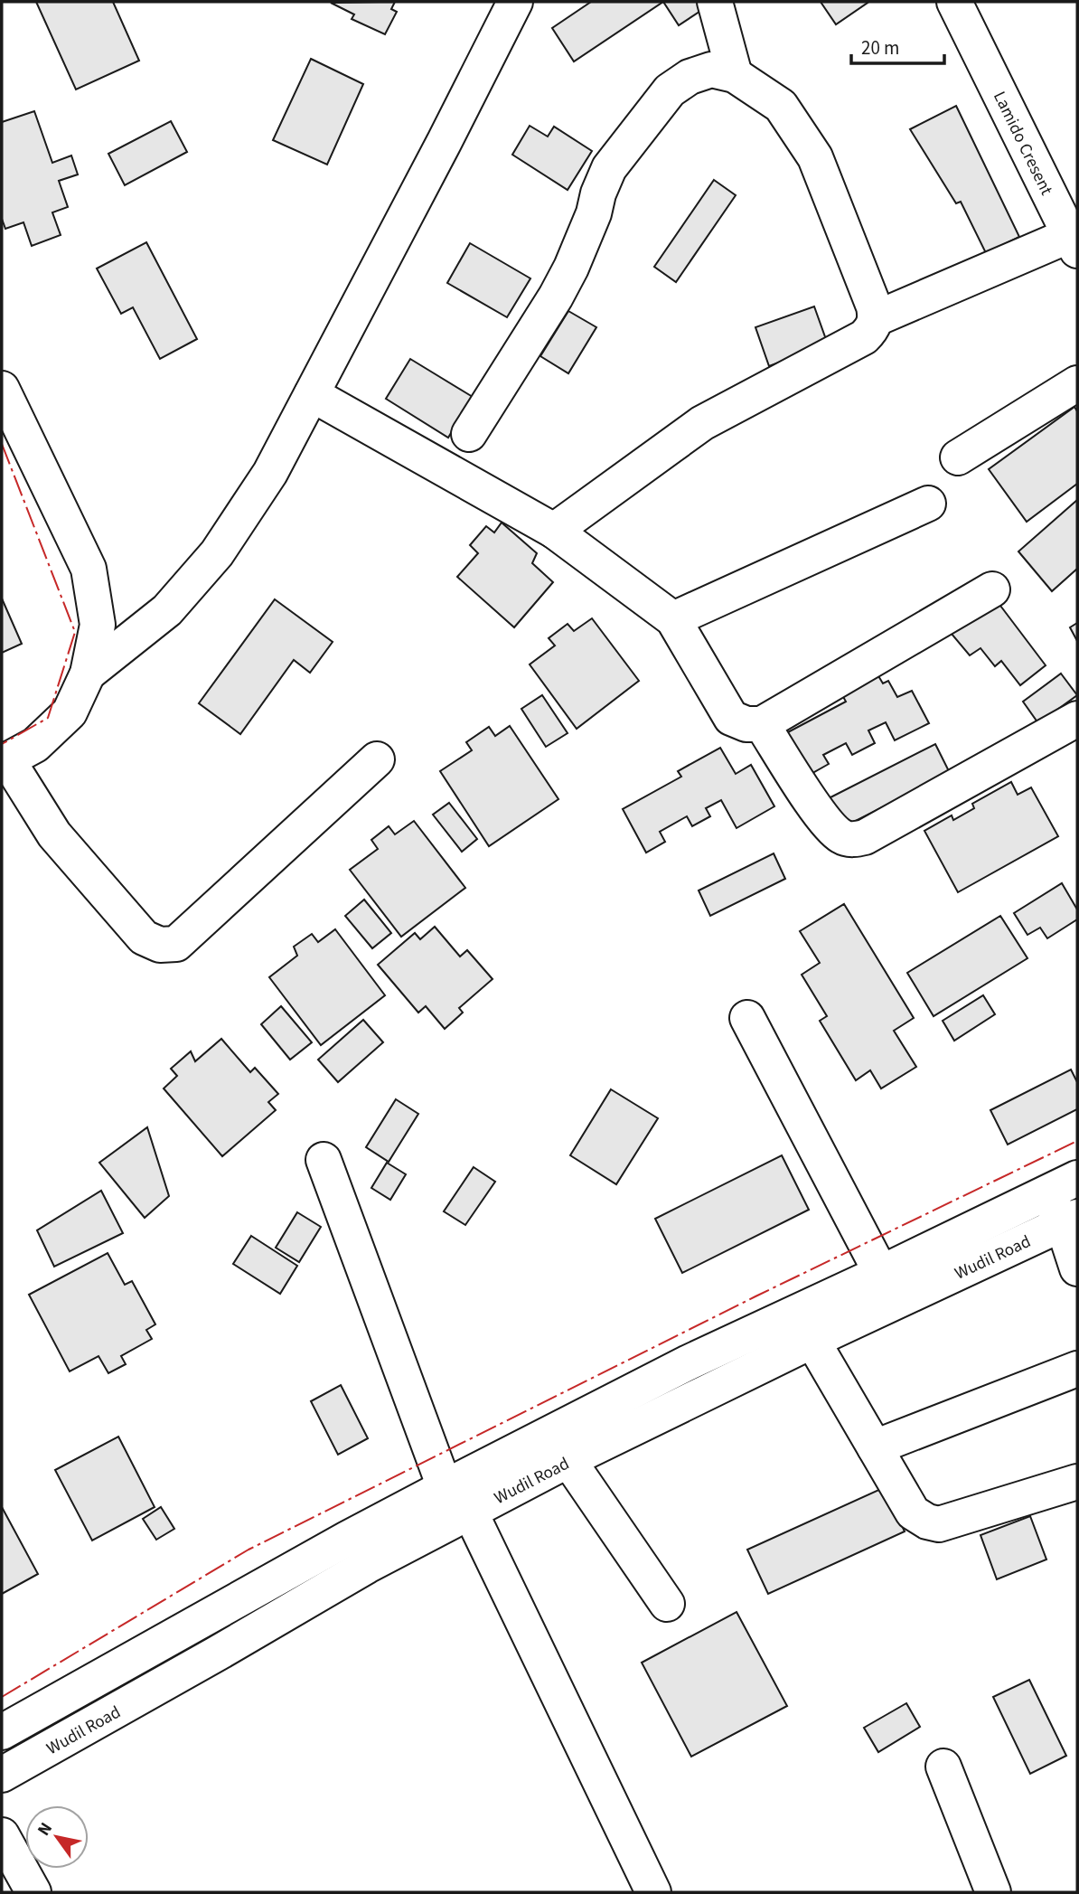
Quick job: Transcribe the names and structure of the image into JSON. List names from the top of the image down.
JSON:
{
  "streets": {
    "street": ["Lamido Cresent", "Wudil Road"]
  },
  "scale_bar": "20 m",
  "north": "top left"
}
